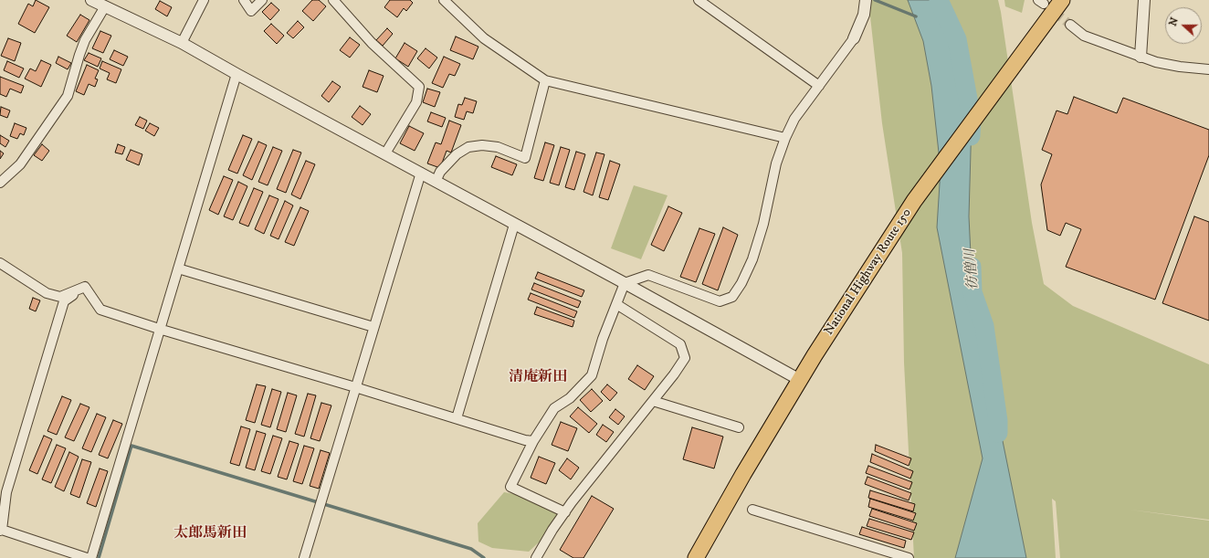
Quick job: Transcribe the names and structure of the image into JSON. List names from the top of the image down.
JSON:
{
  "streets": {
    "highway": ["National Highway Route 150"]
  },
  "districts": ["清庵新田", "太郎馬新田"],
  "water": ["彷僧川"],
  "north": "left"
}
